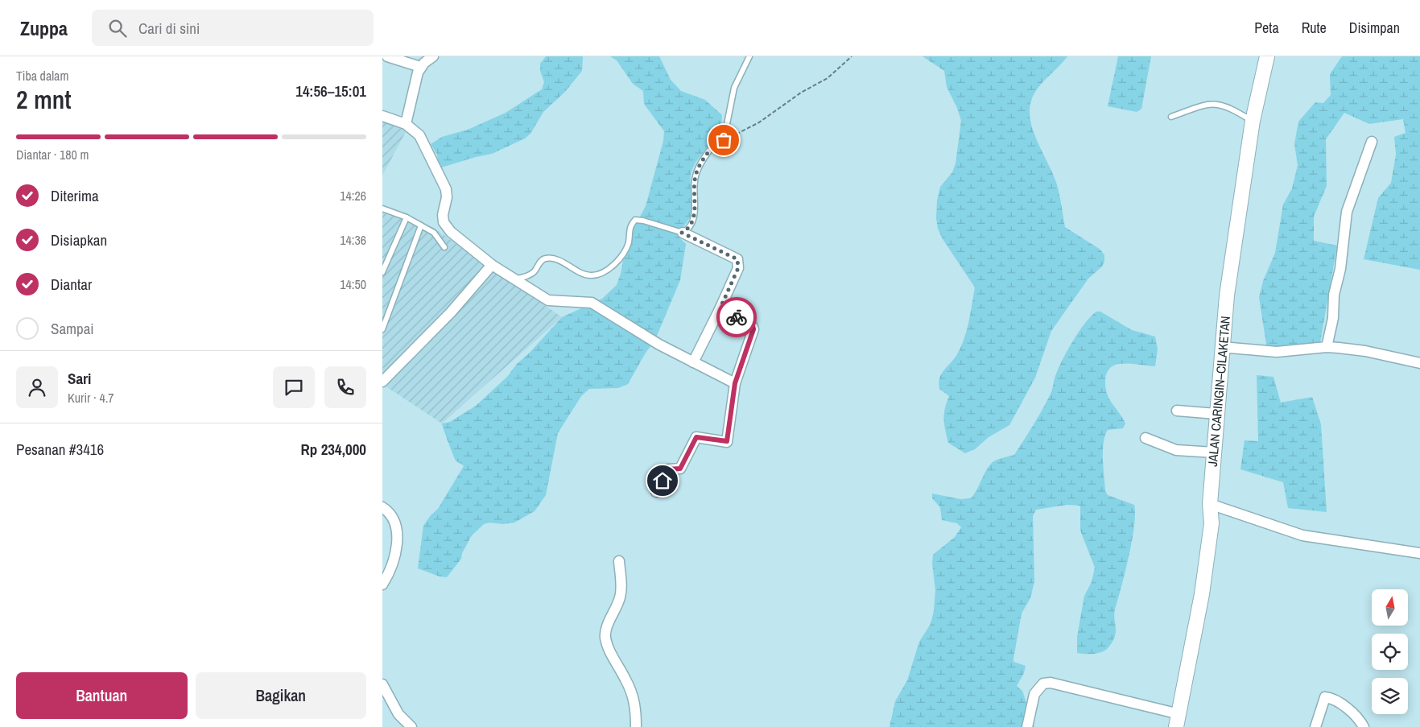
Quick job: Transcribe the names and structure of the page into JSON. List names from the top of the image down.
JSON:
{
  "streets": {
    "street": ["JALAN CARINGIN–CILAKETAN"]
  },
  "north": "top",
  "page": {
    "header": "Zuppa",
    "search": "Cari di sini",
    "nav": ["Peta", "Rute", "Disimpan"],
    "heading": ["2 mnt", "Tiba dalam", "14:56–15:01"],
    "panel": [
      "Sari",
      "Kurir · 4.7",
      "Pesanan #3416",
      "Rp 234,000"
    ],
    "bar": "Diantar · 180 m",
    "list": [
      ["Diterima", "14:26"],
      ["Disiapkan", "14:36"],
      ["Diantar", "14:50"],
      "Sampai"
    ],
    "buttons": ["Bantuan", "Bagikan"]
  }
}
